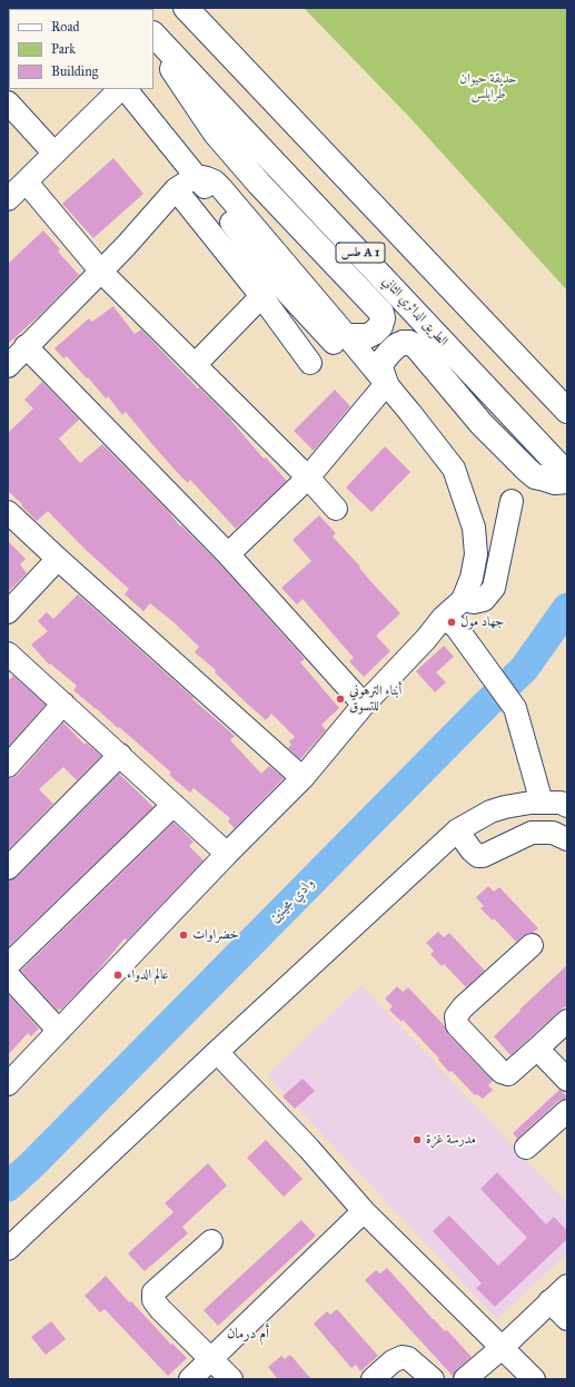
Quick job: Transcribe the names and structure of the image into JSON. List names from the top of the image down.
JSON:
{
  "streets": {
    "highway": ["طس A 1", "الطريق الدائري الثاني"]
  },
  "districts": ["أم درمان"],
  "water": ["وادي مجينين"],
  "parks": ["حديقة حيوان طرابلس"],
  "places": [
    "جهاد مول",
    "أبناء الترهوني للتسوق",
    "خضراوات",
    "عالم الدواء",
    "مدرسة غزة"
  ],
  "legend": ["Road", "Park", "Building"]
}
